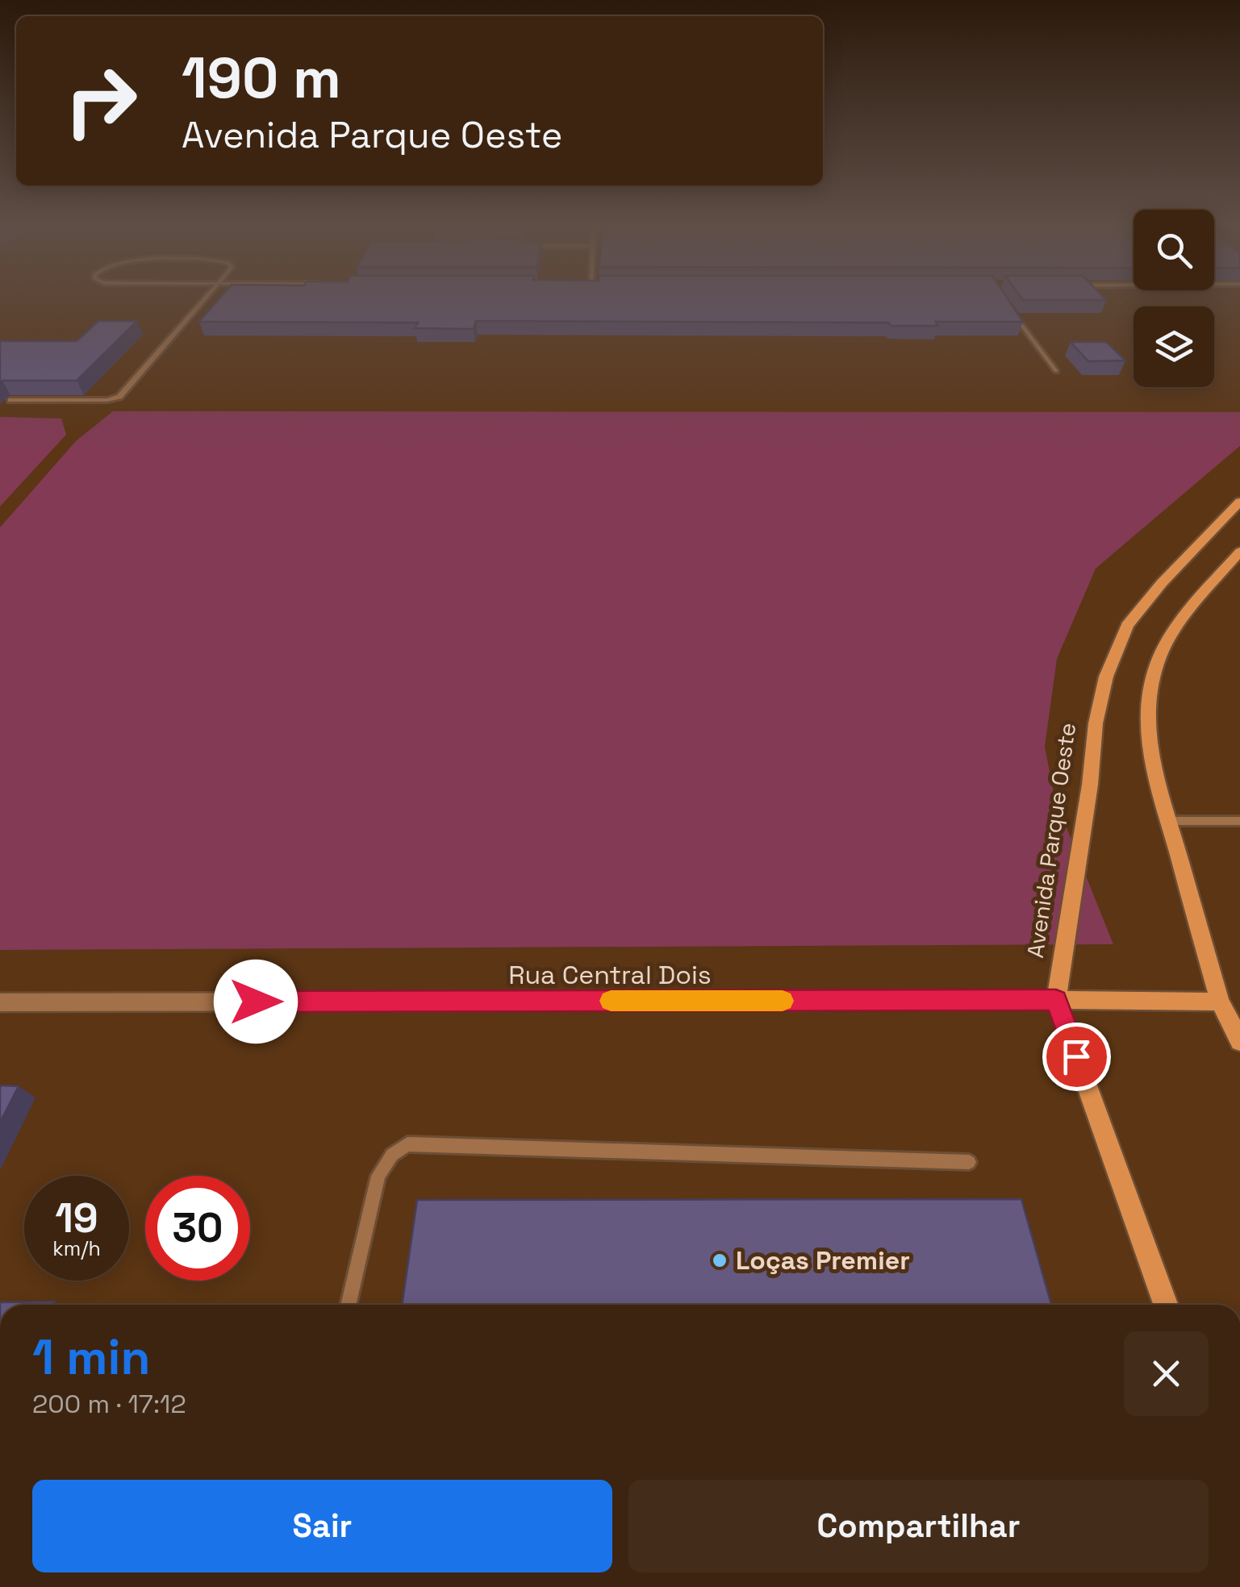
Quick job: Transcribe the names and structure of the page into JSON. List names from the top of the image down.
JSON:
{
  "streets": {
    "street": ["Avenida Parque Oeste", "Rua Central Dois"]
  },
  "crossings": [
    ["Avenida Parque Oeste", "Rua Central Dois"]
  ],
  "places": ["Loças Premier"],
  "page": {
    "turn": ["190 m", "Avenida Parque Oeste"],
    "speed": "19 km/h",
    "limit": "30",
    "heading": ["1 min", "200 m · 17:12"],
    "buttons": ["Sair", "Compartilhar"]
  }
}
